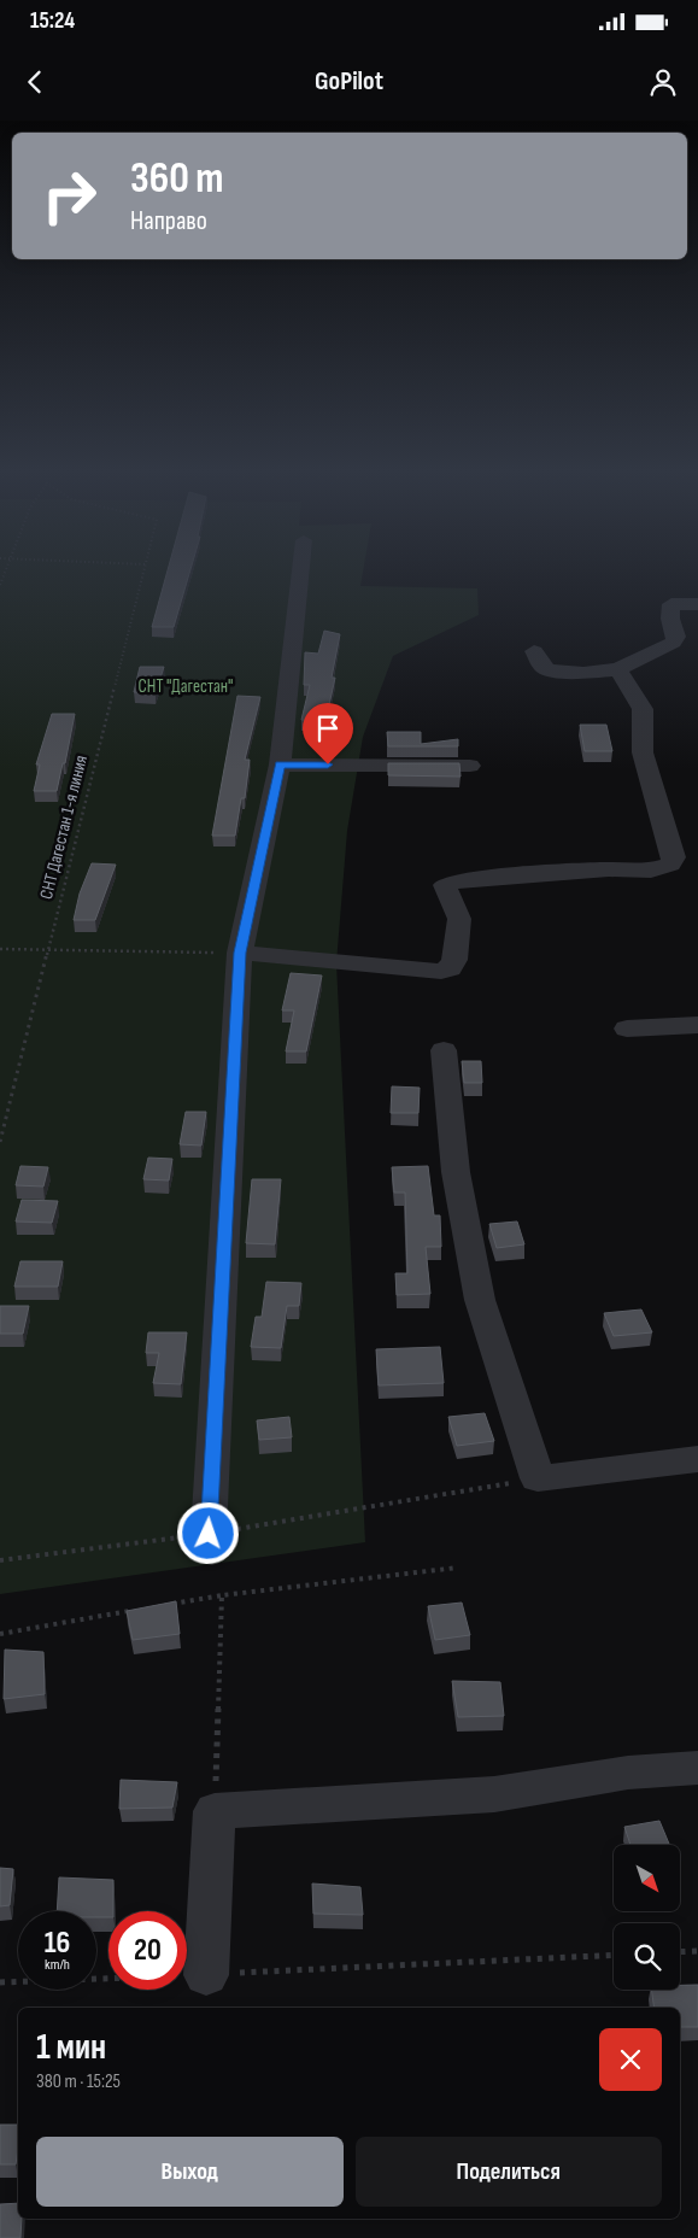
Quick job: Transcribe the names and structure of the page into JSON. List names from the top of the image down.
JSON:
{
  "streets": {
    "path": ["СНТ Дагестан 1-я линия"]
  },
  "parks": ["СНТ \"Дагестан\""],
  "north": "bottom right",
  "page": {
    "status": "15:24",
    "header": "GoPilot",
    "turn": ["360 m", "Направо"],
    "speed": "16 km/h",
    "limit": "20",
    "heading": ["1 мин", "380 m · 15:25"],
    "buttons": ["Выход", "Поделиться"]
  }
}
